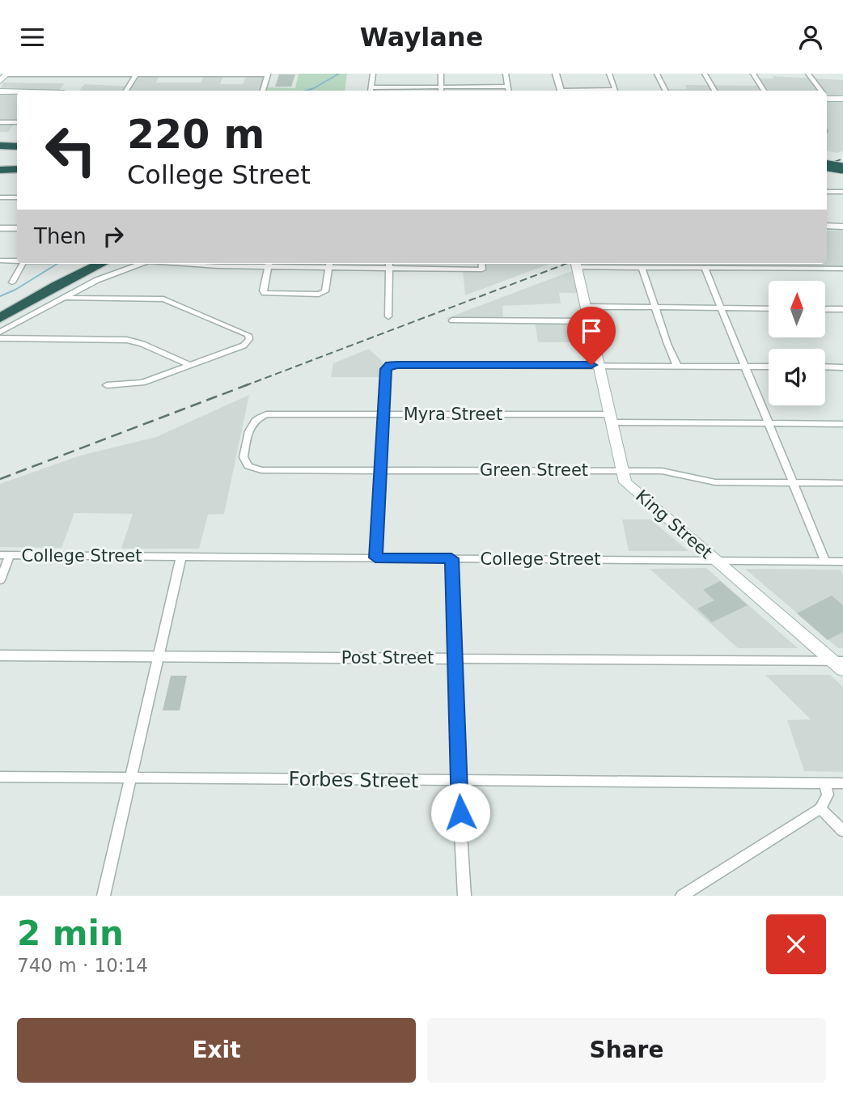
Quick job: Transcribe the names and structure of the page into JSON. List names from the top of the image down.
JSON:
{
  "streets": {
    "main road": ["King Street"],
    "street": [
      "Myra Street",
      "Green Street",
      "College Street",
      "Post Street",
      "Forbes Street"
    ]
  },
  "crossings": [
    ["Myra Street", "Green Street"],
    ["Myra Street", "King Street"],
    ["Green Street", "King Street"],
    ["King Street", "College Street"],
    ["King Street", "Post Street"]
  ],
  "north": "top",
  "page": {
    "header": "Waylane",
    "turn": ["220 m", "College Street"],
    "then": "Then",
    "heading": ["2 min", "740 m · 10:14"],
    "buttons": ["Exit", "Share"]
  }
}
